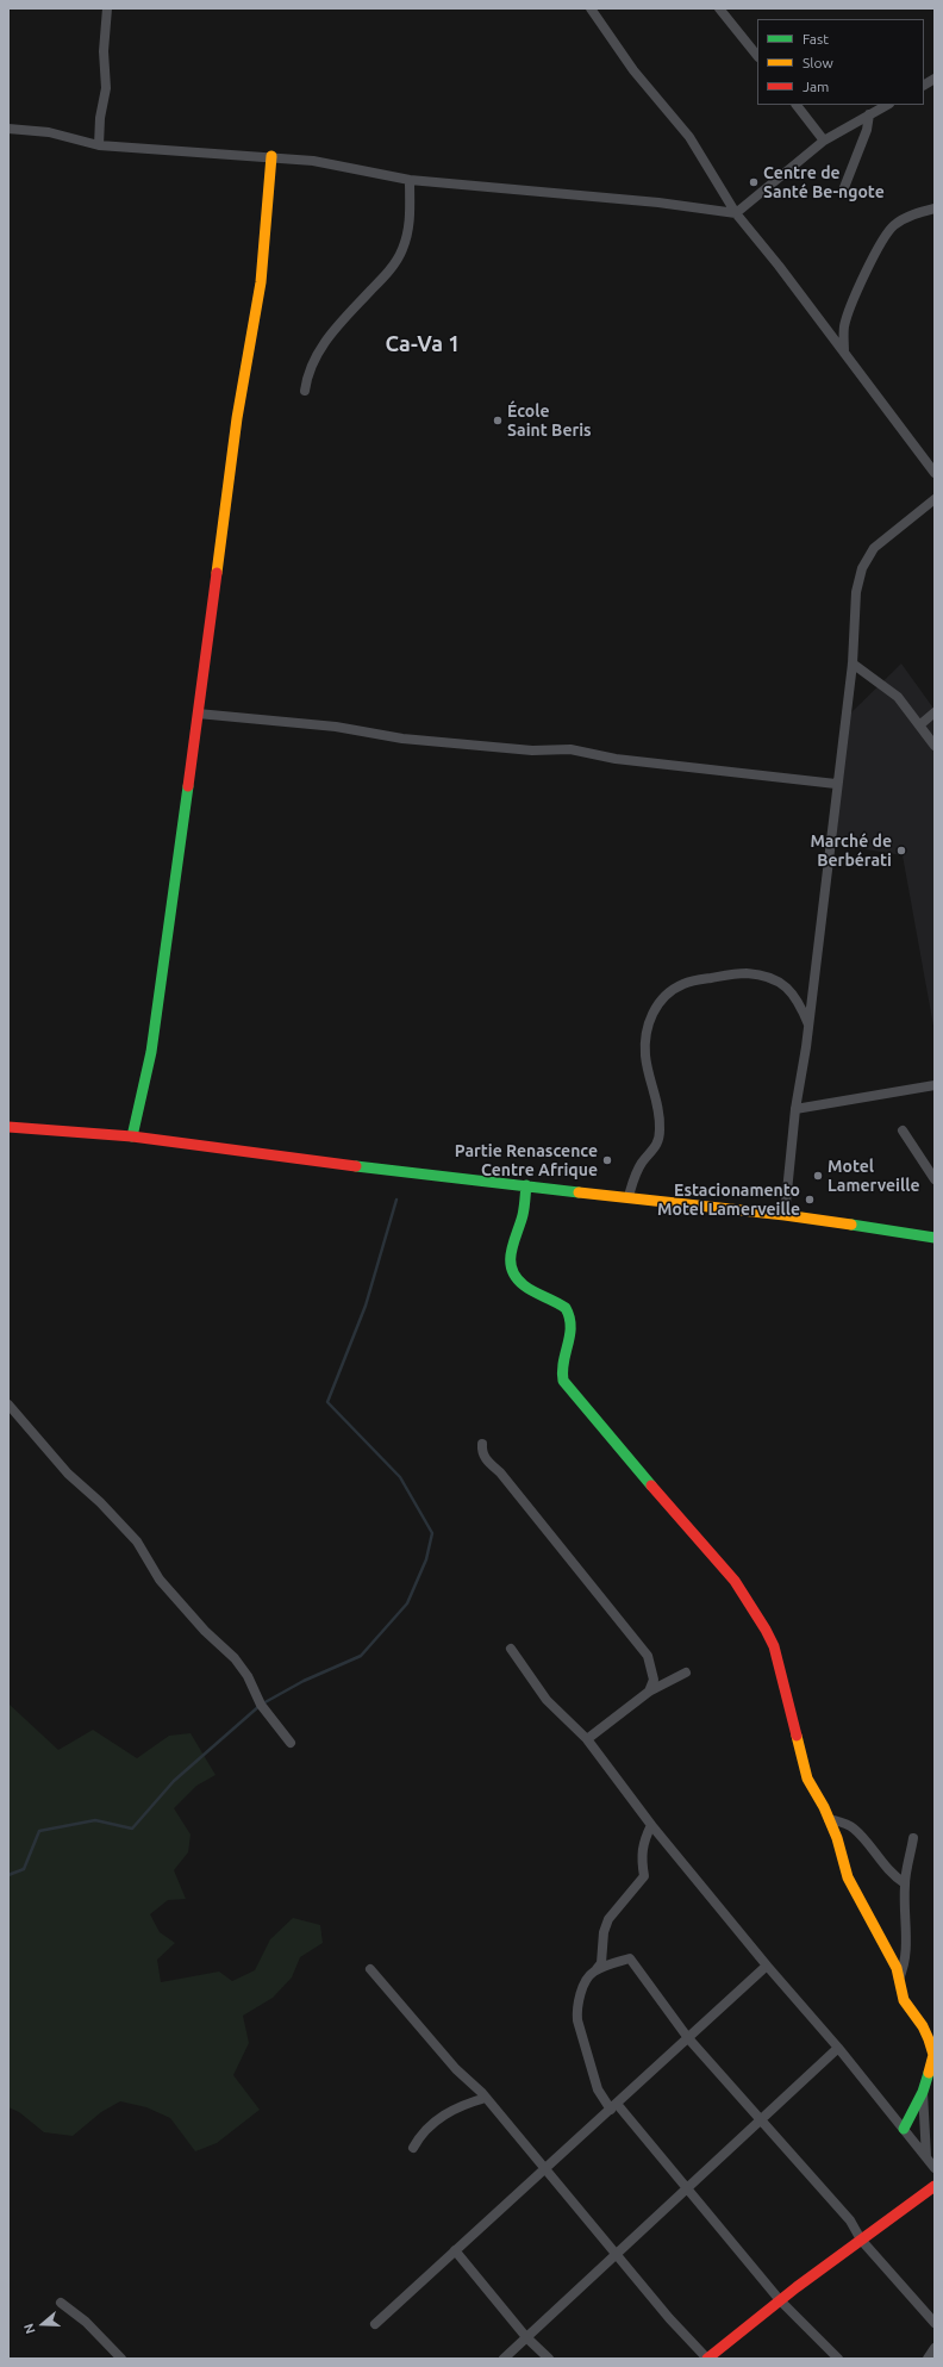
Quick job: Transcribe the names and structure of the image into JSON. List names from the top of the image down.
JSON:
{
  "districts": ["Ca-Va 1"],
  "places": [
    "Centre de Santé Be-ngote",
    "École Saint Beris",
    "Marché de Berbérati",
    "Partie Renascence Centre Afrique",
    "Motel Lamerveille",
    "Estacionamento Motel Lamerveille"
  ],
  "legend": ["Fast", "Slow", "Jam"],
  "north": "left"
}
